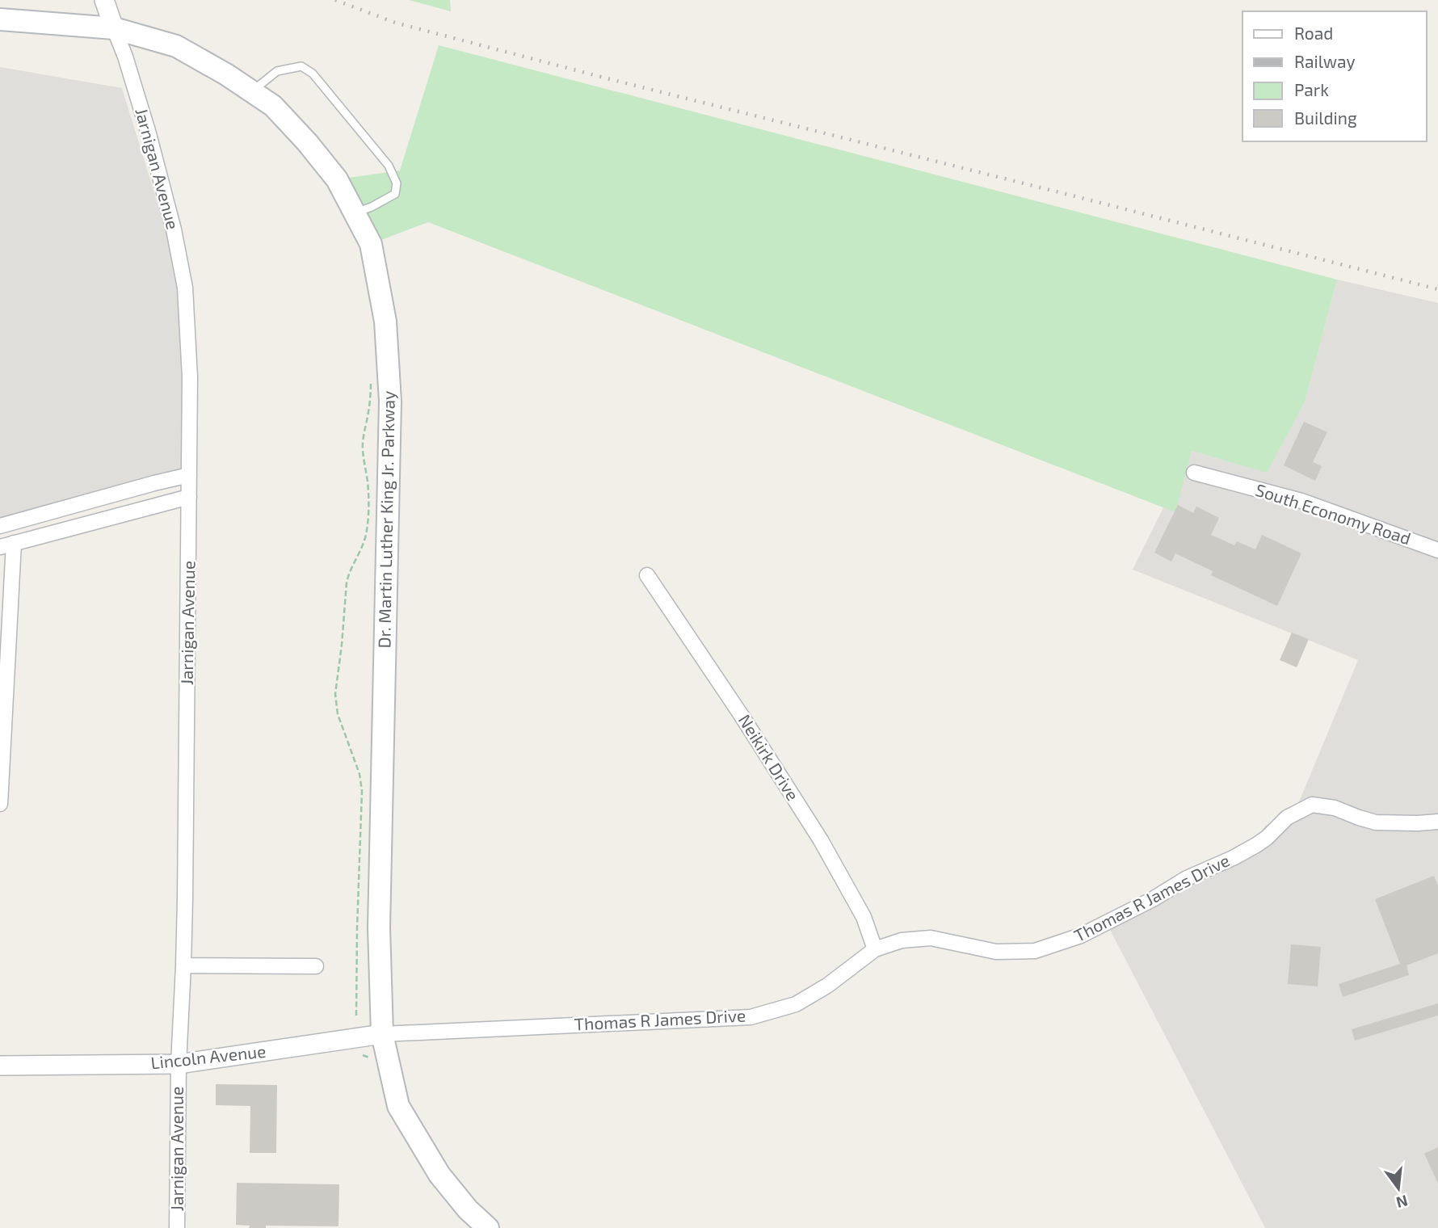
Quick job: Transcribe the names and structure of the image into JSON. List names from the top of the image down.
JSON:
{
  "streets": {
    "main road": ["Dr. Martin Luther King Jr. Parkway"],
    "street": [
      "Jarnigan Avenue",
      "South Economy Road",
      "Neikirk Drive",
      "Thomas R James Drive",
      "Lincoln Avenue"
    ]
  },
  "crossings": [
    ["Jarnigan Avenue", "Dr. Martin Luther King Jr. Parkway"],
    ["Jarnigan Avenue", "Lincoln Avenue"],
    ["Dr. Martin Luther King Jr. Parkway", "Thomas R James Drive"],
    ["Dr. Martin Luther King Jr. Parkway", "Lincoln Avenue"],
    ["Neikirk Drive", "Thomas R James Drive"],
    ["Thomas R James Drive", "Lincoln Avenue"]
  ],
  "legend": [
    "Road",
    "Railway",
    "Park",
    "Building"
  ],
  "north": "bottom"
}
